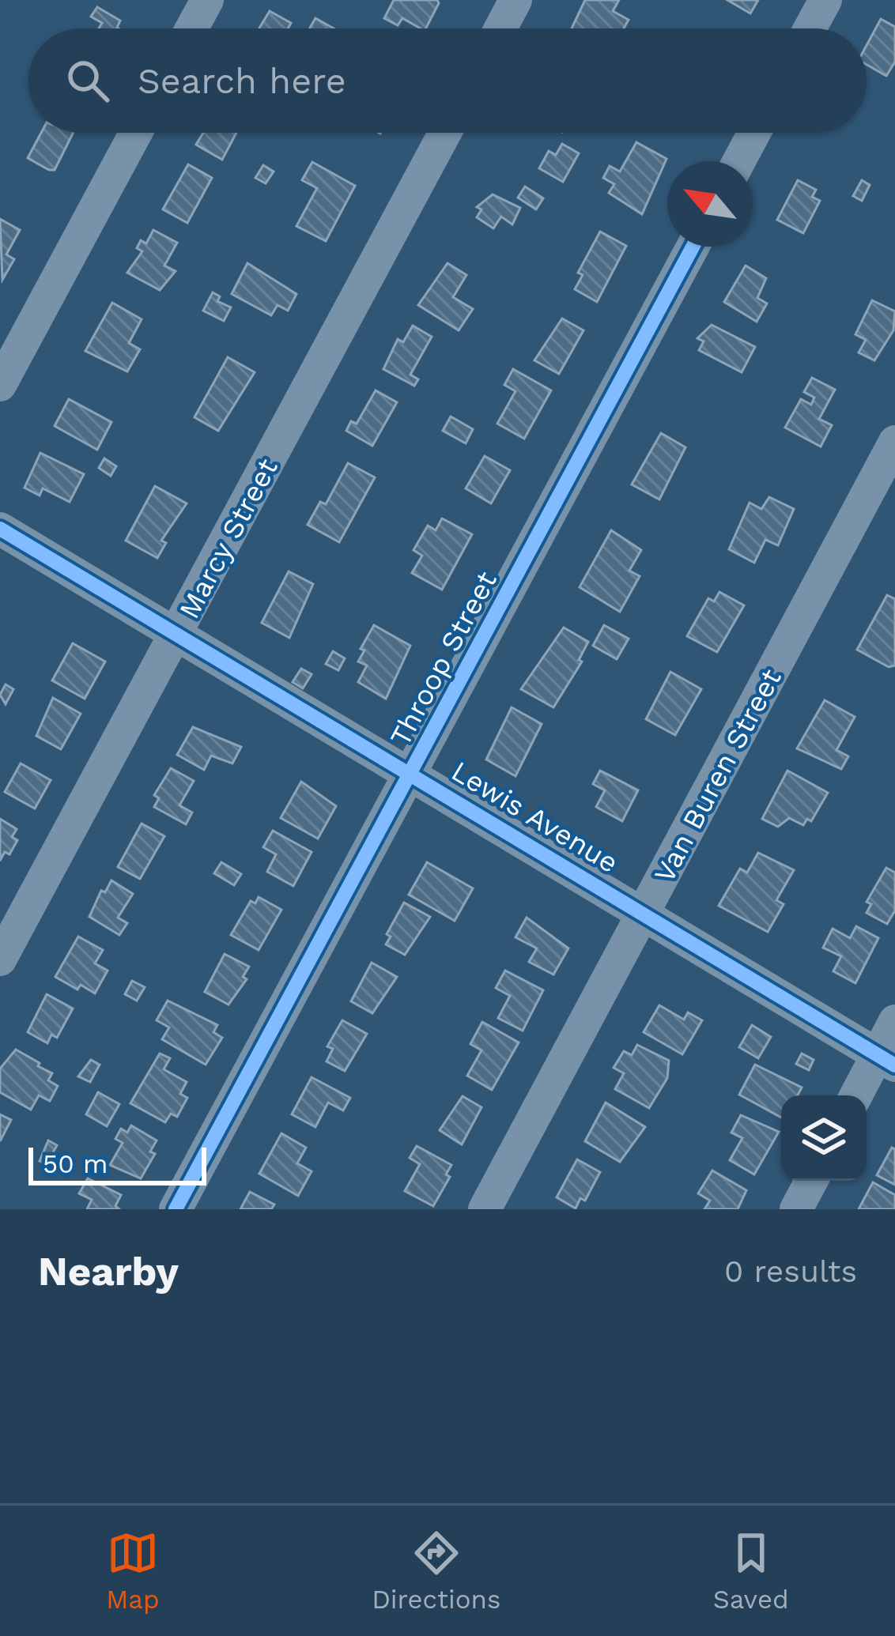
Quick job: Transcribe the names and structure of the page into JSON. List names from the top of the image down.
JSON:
{
  "streets": {
    "street": [
      "Marcy Street",
      "Throop Street",
      "Van Buren Street",
      "Lewis Avenue"
    ]
  },
  "crossings": [
    ["Marcy Street", "Lewis Avenue"],
    ["Throop Street", "Lewis Avenue"],
    ["Van Buren Street", "Lewis Avenue"]
  ],
  "scale_bar": "50 m",
  "north": "top left",
  "page": {
    "search": "Search here",
    "scale": "50 m",
    "heading": ["Nearby", "0 results"],
    "nav": ["Map", "Directions", "Saved"]
  }
}
